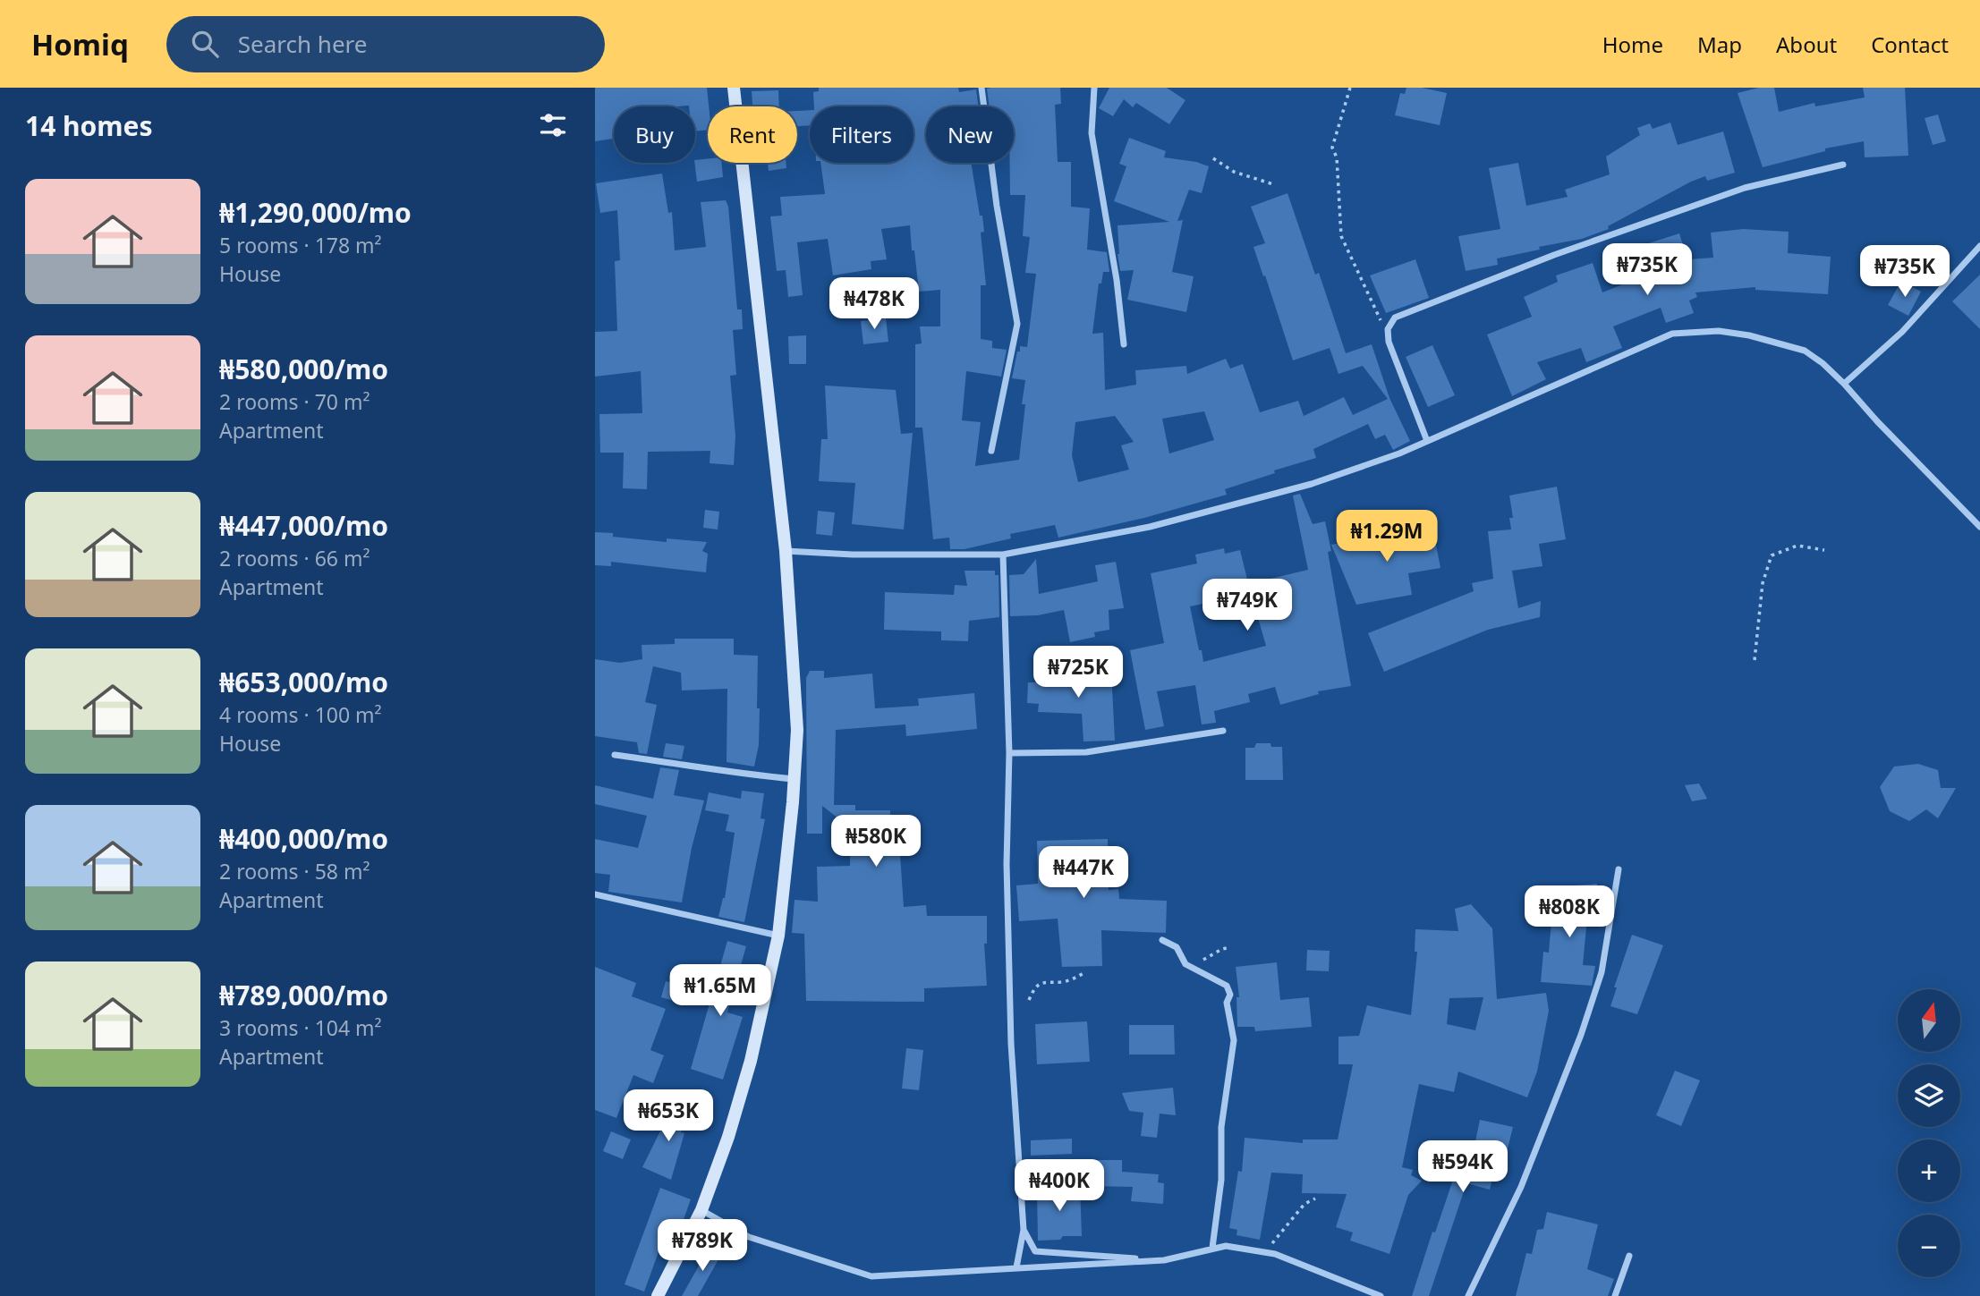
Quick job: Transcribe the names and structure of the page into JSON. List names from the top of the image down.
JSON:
{
  "north": "top",
  "page": {
    "header": "Homiq",
    "search": "Search here",
    "nav": [
      "Home",
      "Map",
      "About",
      "Contact"
    ],
    "heading": "14 homes",
    "chip": [
      "Buy",
      "Rent",
      "Filters",
      "New"
    ],
    "list": [
      {
        "name": "₦1,290,000/mo",
        "note": "5 rooms · 178 m² · House"
      },
      {
        "name": "₦580,000/mo",
        "note": "2 rooms · 70 m² · Apartment"
      },
      {
        "name": "₦447,000/mo",
        "note": "2 rooms · 66 m² · Apartment"
      },
      {
        "name": "₦653,000/mo",
        "note": "4 rooms · 100 m² · House"
      },
      {
        "name": "₦400,000/mo",
        "note": "2 rooms · 58 m² · Apartment"
      },
      {
        "name": "₦789,000/mo",
        "note": "3 rooms · 104 m² · Apartment"
      }
    ],
    "price": [
      "₦735K",
      "₦735K",
      "₦478K",
      "₦1.29M",
      "₦749K",
      "₦725K",
      "₦580K",
      "₦447K",
      "₦808K",
      "₦1.65M",
      "₦653K",
      "₦594K",
      "₦400K",
      "₦789K"
    ],
    "map_buttons": ["+", "−"]
  }
}
